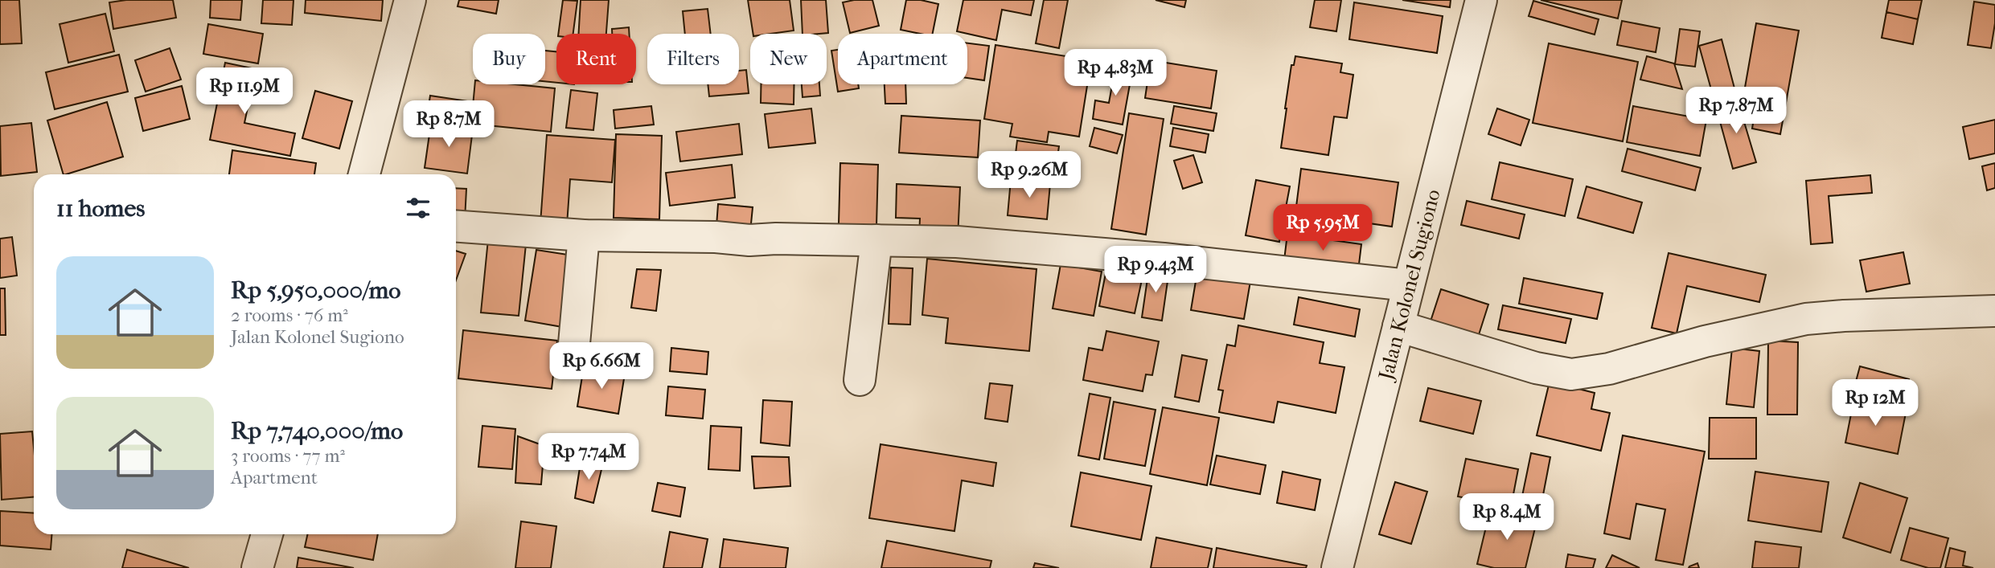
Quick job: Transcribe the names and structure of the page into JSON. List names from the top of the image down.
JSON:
{
  "streets": {
    "street": ["Jalan Kolonel Sugiono"]
  },
  "page": {
    "chip": [
      "Buy",
      "Rent",
      "Filters",
      "New",
      "Apartment"
    ],
    "price": [
      "Rp 4.83M",
      "Rp 11.9M",
      "Rp 7.87M",
      "Rp 8.7M",
      "Rp 9.26M",
      "Rp 5.95M",
      "Rp 9.43M",
      "Rp 6.66M",
      "Rp 12M",
      "Rp 7.74M",
      "Rp 8.4M"
    ],
    "heading": "11 homes",
    "list": [
      {
        "name": "Rp 5,950,000/mo",
        "note": "2 rooms · 76 m² · Jalan Kolonel Sugiono"
      },
      {
        "name": "Rp 7,740,000/mo",
        "note": "3 rooms · 77 m² · Apartment"
      }
    ]
  }
}
